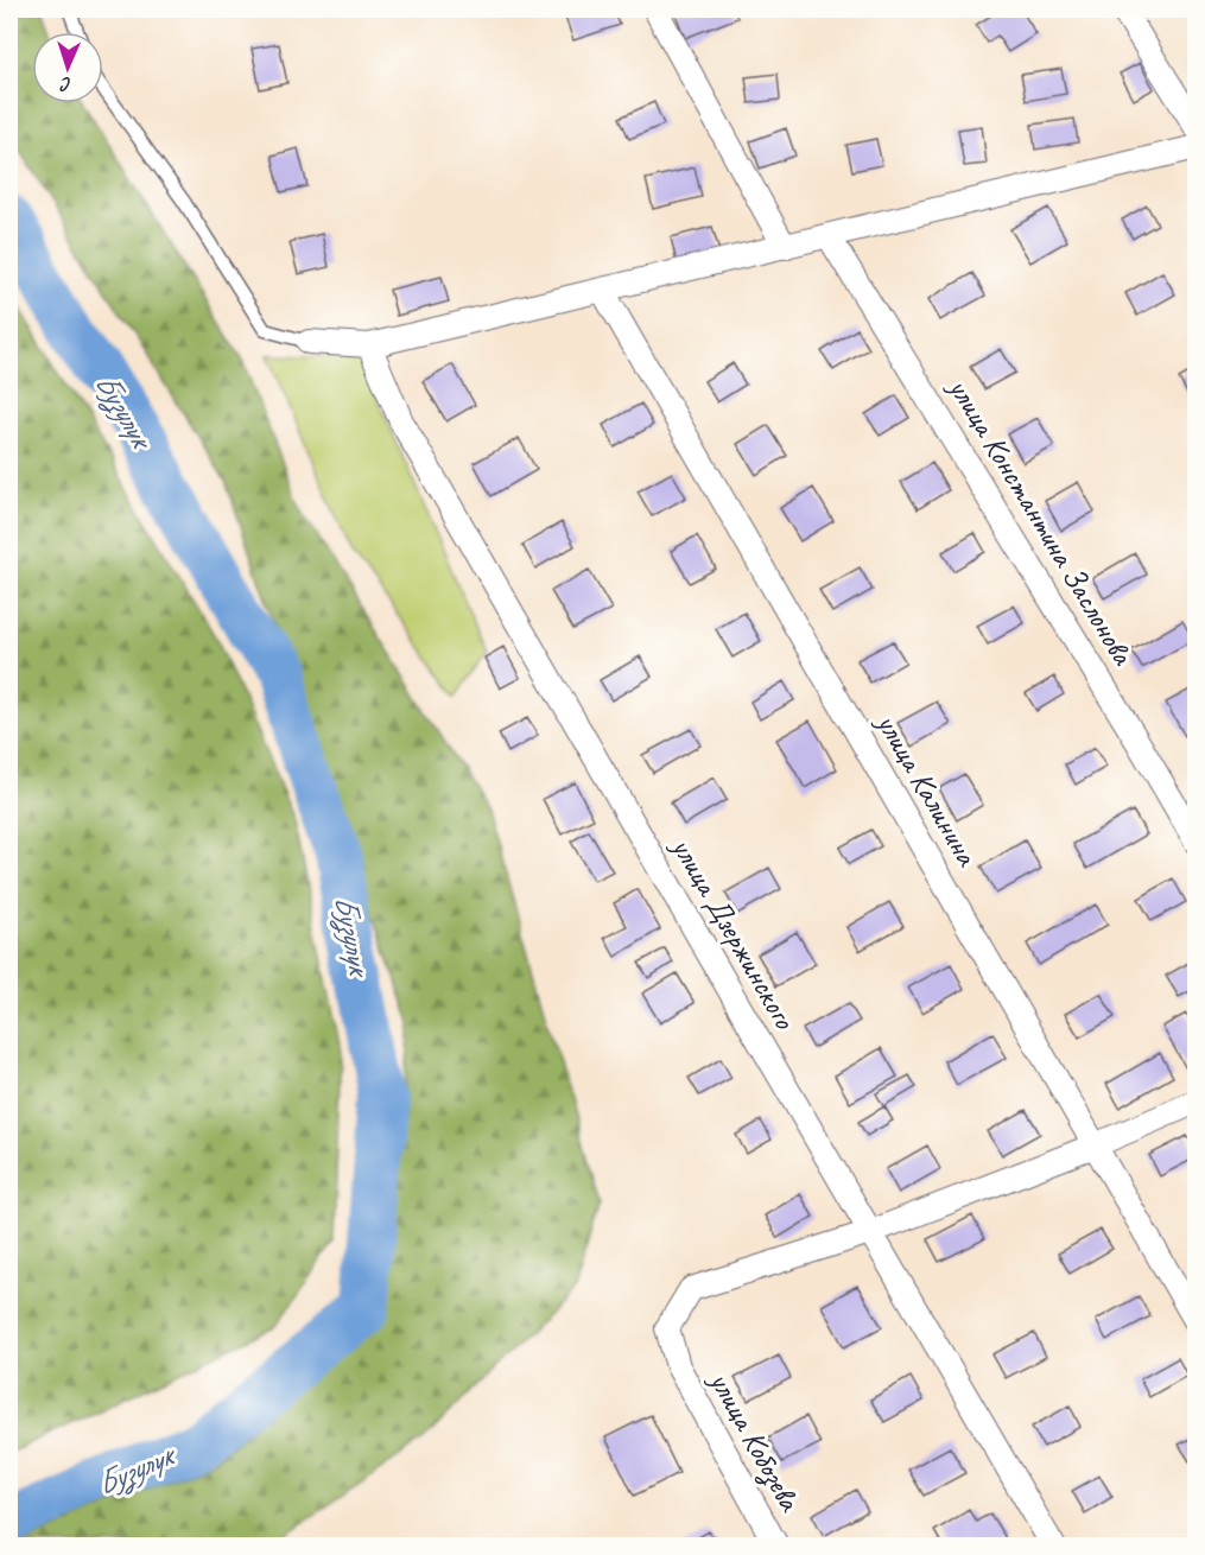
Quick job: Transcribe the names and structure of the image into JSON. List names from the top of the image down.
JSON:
{
  "streets": {
    "street": [
      "улица Константина Заслонова",
      "улица Калинина",
      "улица Дзержинского",
      "улица Кобозева"
    ]
  },
  "crossings": [
    ["улица Калинина", "улица Кобозева"],
    ["улица Дзержинского", "улица Кобозева"]
  ],
  "water": ["Бузулук"],
  "north": "bottom"
}
